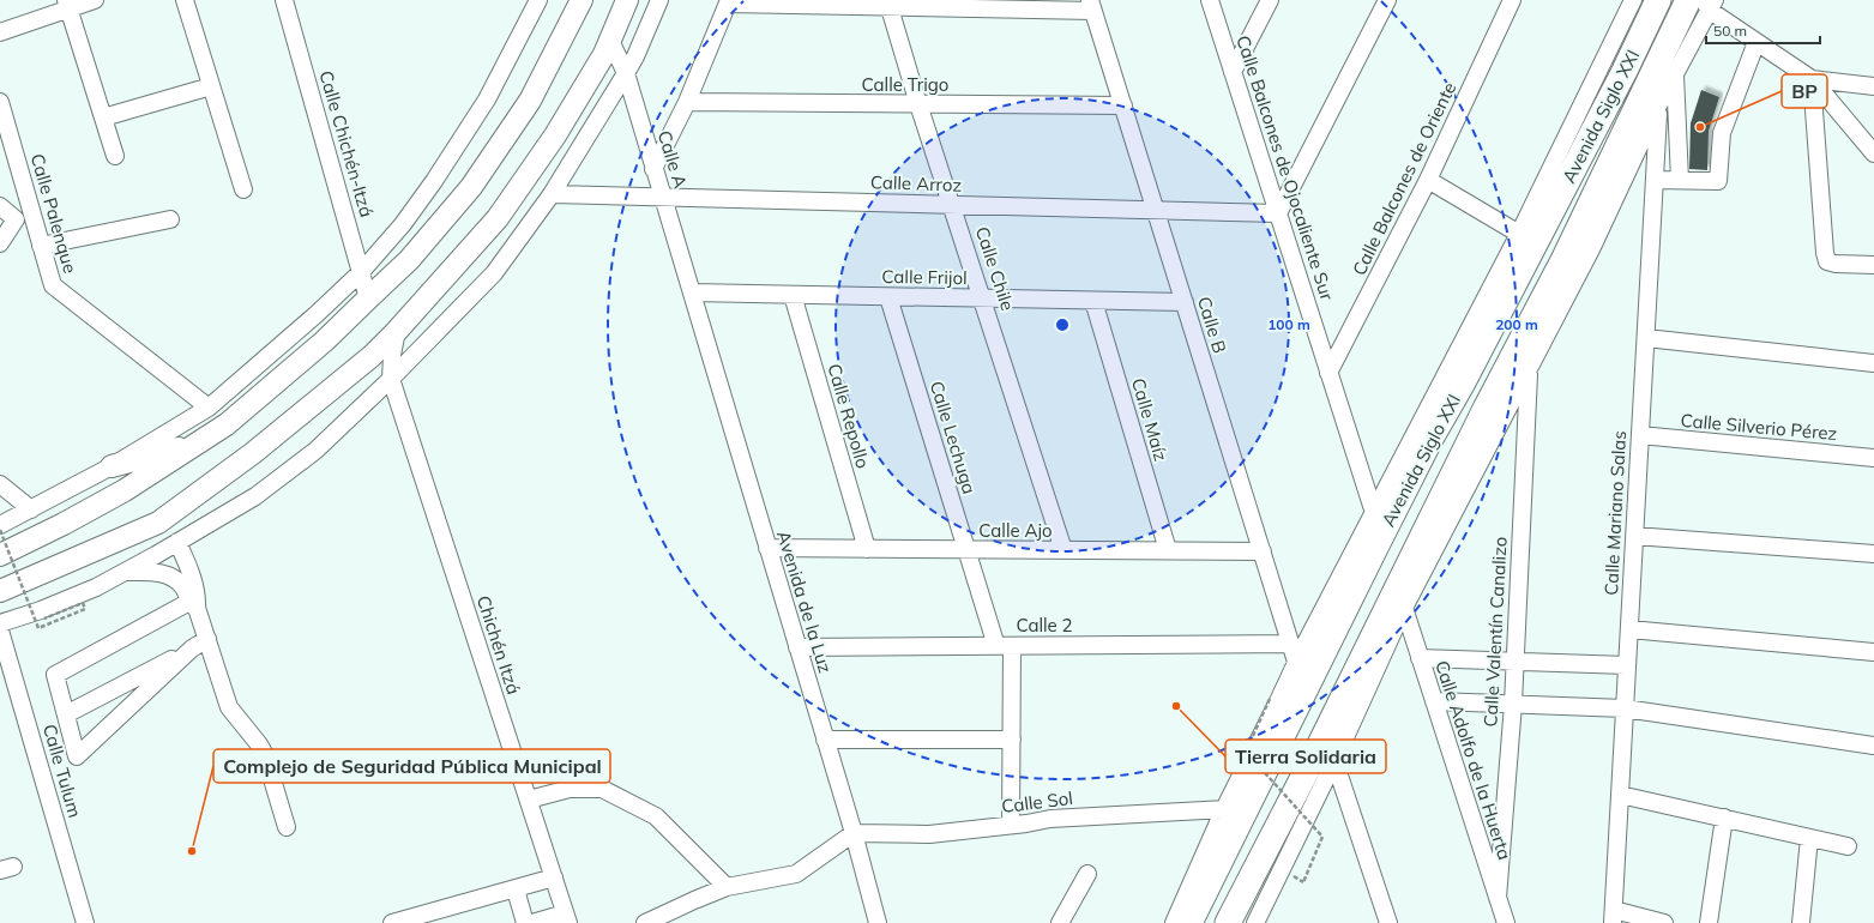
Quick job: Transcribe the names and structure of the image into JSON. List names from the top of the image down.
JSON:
{
  "streets": {
    "highway": ["Avenida Siglo XXI"],
    "street": [
      "Calle Trigo",
      "Calle Chichén-Itzá",
      "Calle A",
      "Calle Balcones de Ojocaliente Sur",
      "Calle Balcones de Oriente",
      "Calle Arroz",
      "Calle Palenque",
      "Calle Chile",
      "Calle Frijol",
      "Calle B",
      "Calle Repollo",
      "Calle Maíz",
      "Calle Silverio Pérez",
      "Calle Lechuga",
      "Calle Mariano Salas",
      "Calle Ajo",
      "Avenida de la Luz",
      "Calle 2",
      "Calle Valentín Canalizo",
      "Chichén Itzá",
      "Calle Adolfo de la Huerta",
      "Calle Tulum",
      "Calle Sol"
    ]
  },
  "crossings": [
    ["Calle Trigo", "Calle Chile"],
    ["Calle Trigo", "Calle B"],
    ["Avenida Siglo XXI", "Calle Balcones de Ojocaliente Sur"],
    ["Avenida Siglo XXI", "Calle B"],
    ["Avenida Siglo XXI", "Calle Mariano Salas"],
    ["Avenida Siglo XXI", "Calle Valentín Canalizo"],
    ["Avenida Siglo XXI", "Calle Adolfo de la Huerta"],
    ["Avenida Siglo XXI", "Calle Sol"],
    ["Calle A", "Calle Arroz"],
    ["Calle A", "Calle Frijol"],
    ["Calle A", "Avenida de la Luz"],
    ["Calle Balcones de Ojocaliente Sur", "Calle Balcones de Oriente"],
    ["Calle Balcones de Ojocaliente Sur", "Calle Arroz"],
    ["Calle Arroz", "Calle Chile"],
    ["Calle Arroz", "Calle B"],
    ["Calle Chile", "Calle Frijol"],
    ["Calle Chile", "Calle Ajo"],
    ["Calle Frijol", "Calle B"],
    ["Calle Frijol", "Calle Repollo"],
    ["Calle Frijol", "Calle Maíz"],
    ["Calle Frijol", "Calle Lechuga"],
    ["Calle Frijol", "Avenida de la Luz"],
    ["Calle B", "Calle Ajo"],
    ["Calle B", "Calle 2"],
    ["Calle Repollo", "Calle Ajo"],
    ["Calle Maíz", "Calle Ajo"],
    ["Calle Silverio Pérez", "Calle Mariano Salas"],
    ["Calle Lechuga", "Calle Ajo"],
    ["Calle Lechuga", "Calle 2"],
    ["Calle Lechuga", "Calle Sol"],
    ["Calle Ajo", "Avenida de la Luz"],
    ["Avenida de la Luz", "Calle 2"],
    ["Avenida de la Luz", "Calle Sol"],
    ["Calle Valentín Canalizo", "Calle Adolfo de la Huerta"]
  ],
  "places": ["BP", "Tierra Solidaria", "Complejo de Seguridad Pública Municipal"],
  "scale_bar": "50 m",
  "rings": ["100 m", "200 m"]
}
